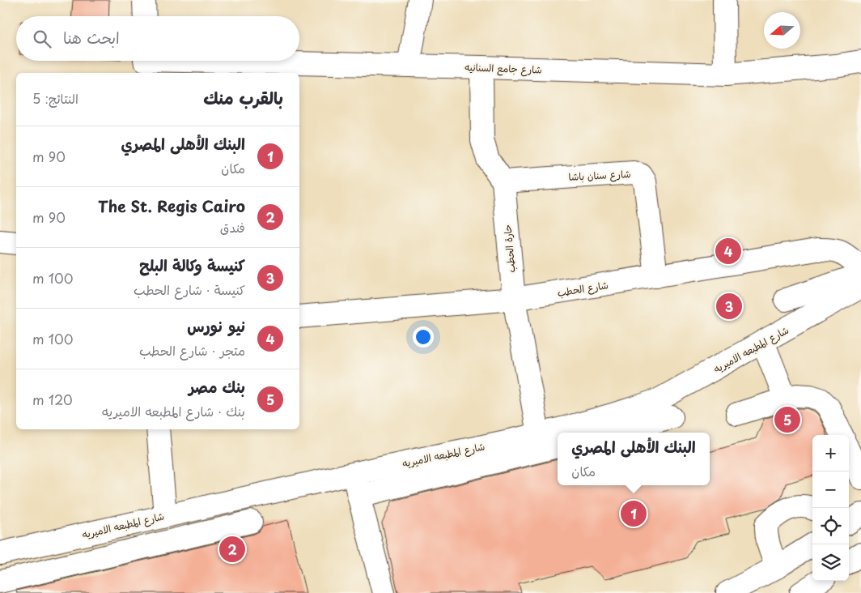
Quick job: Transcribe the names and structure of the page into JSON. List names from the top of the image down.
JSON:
{
  "streets": {
    "main road": [
      "شارع جامع السنانيه",
      "شارع سنان باشا",
      "حارة الحطب",
      "شارع الحطب",
      "شارع المطبعه الاميريه"
    ]
  },
  "crossings": [
    ["شارع سنان باشا", "حارة الحطب"],
    ["شارع سنان باشا", "شارع الحطب"],
    ["حارة الحطب", "شارع الحطب"],
    ["حارة الحطب", "شارع المطبعه الاميريه"]
  ],
  "north": "left",
  "page": {
    "search": "ابحث هنا",
    "heading": ["بالقرب منك", "النتائج: 5"],
    "list": [
      {
        "mark": "1",
        "name": "البنك الأهلى المصري",
        "note": "مكان",
        "value": "90 m"
      },
      {
        "mark": "2",
        "name": "The St. Regis Cairo",
        "note": "فندق",
        "value": "90 m"
      },
      {
        "mark": "3",
        "name": "كنيسة وكالة البلح",
        "note": "كنيسة · شارع الحطب",
        "value": "100 m"
      },
      {
        "mark": "4",
        "name": "نيو نورس",
        "note": "متجر · شارع الحطب",
        "value": "100 m"
      },
      {
        "mark": "5",
        "name": "بنك مصر",
        "note": "بنك · شارع المطبعه الاميريه",
        "value": "120 m"
      }
    ],
    "pins": [
      "4",
      "3",
      "5",
      "1",
      "2"
    ],
    "popup": ["البنك الأهلى المصري", "مكان"],
    "map_buttons": ["+", "−"]
  }
}
